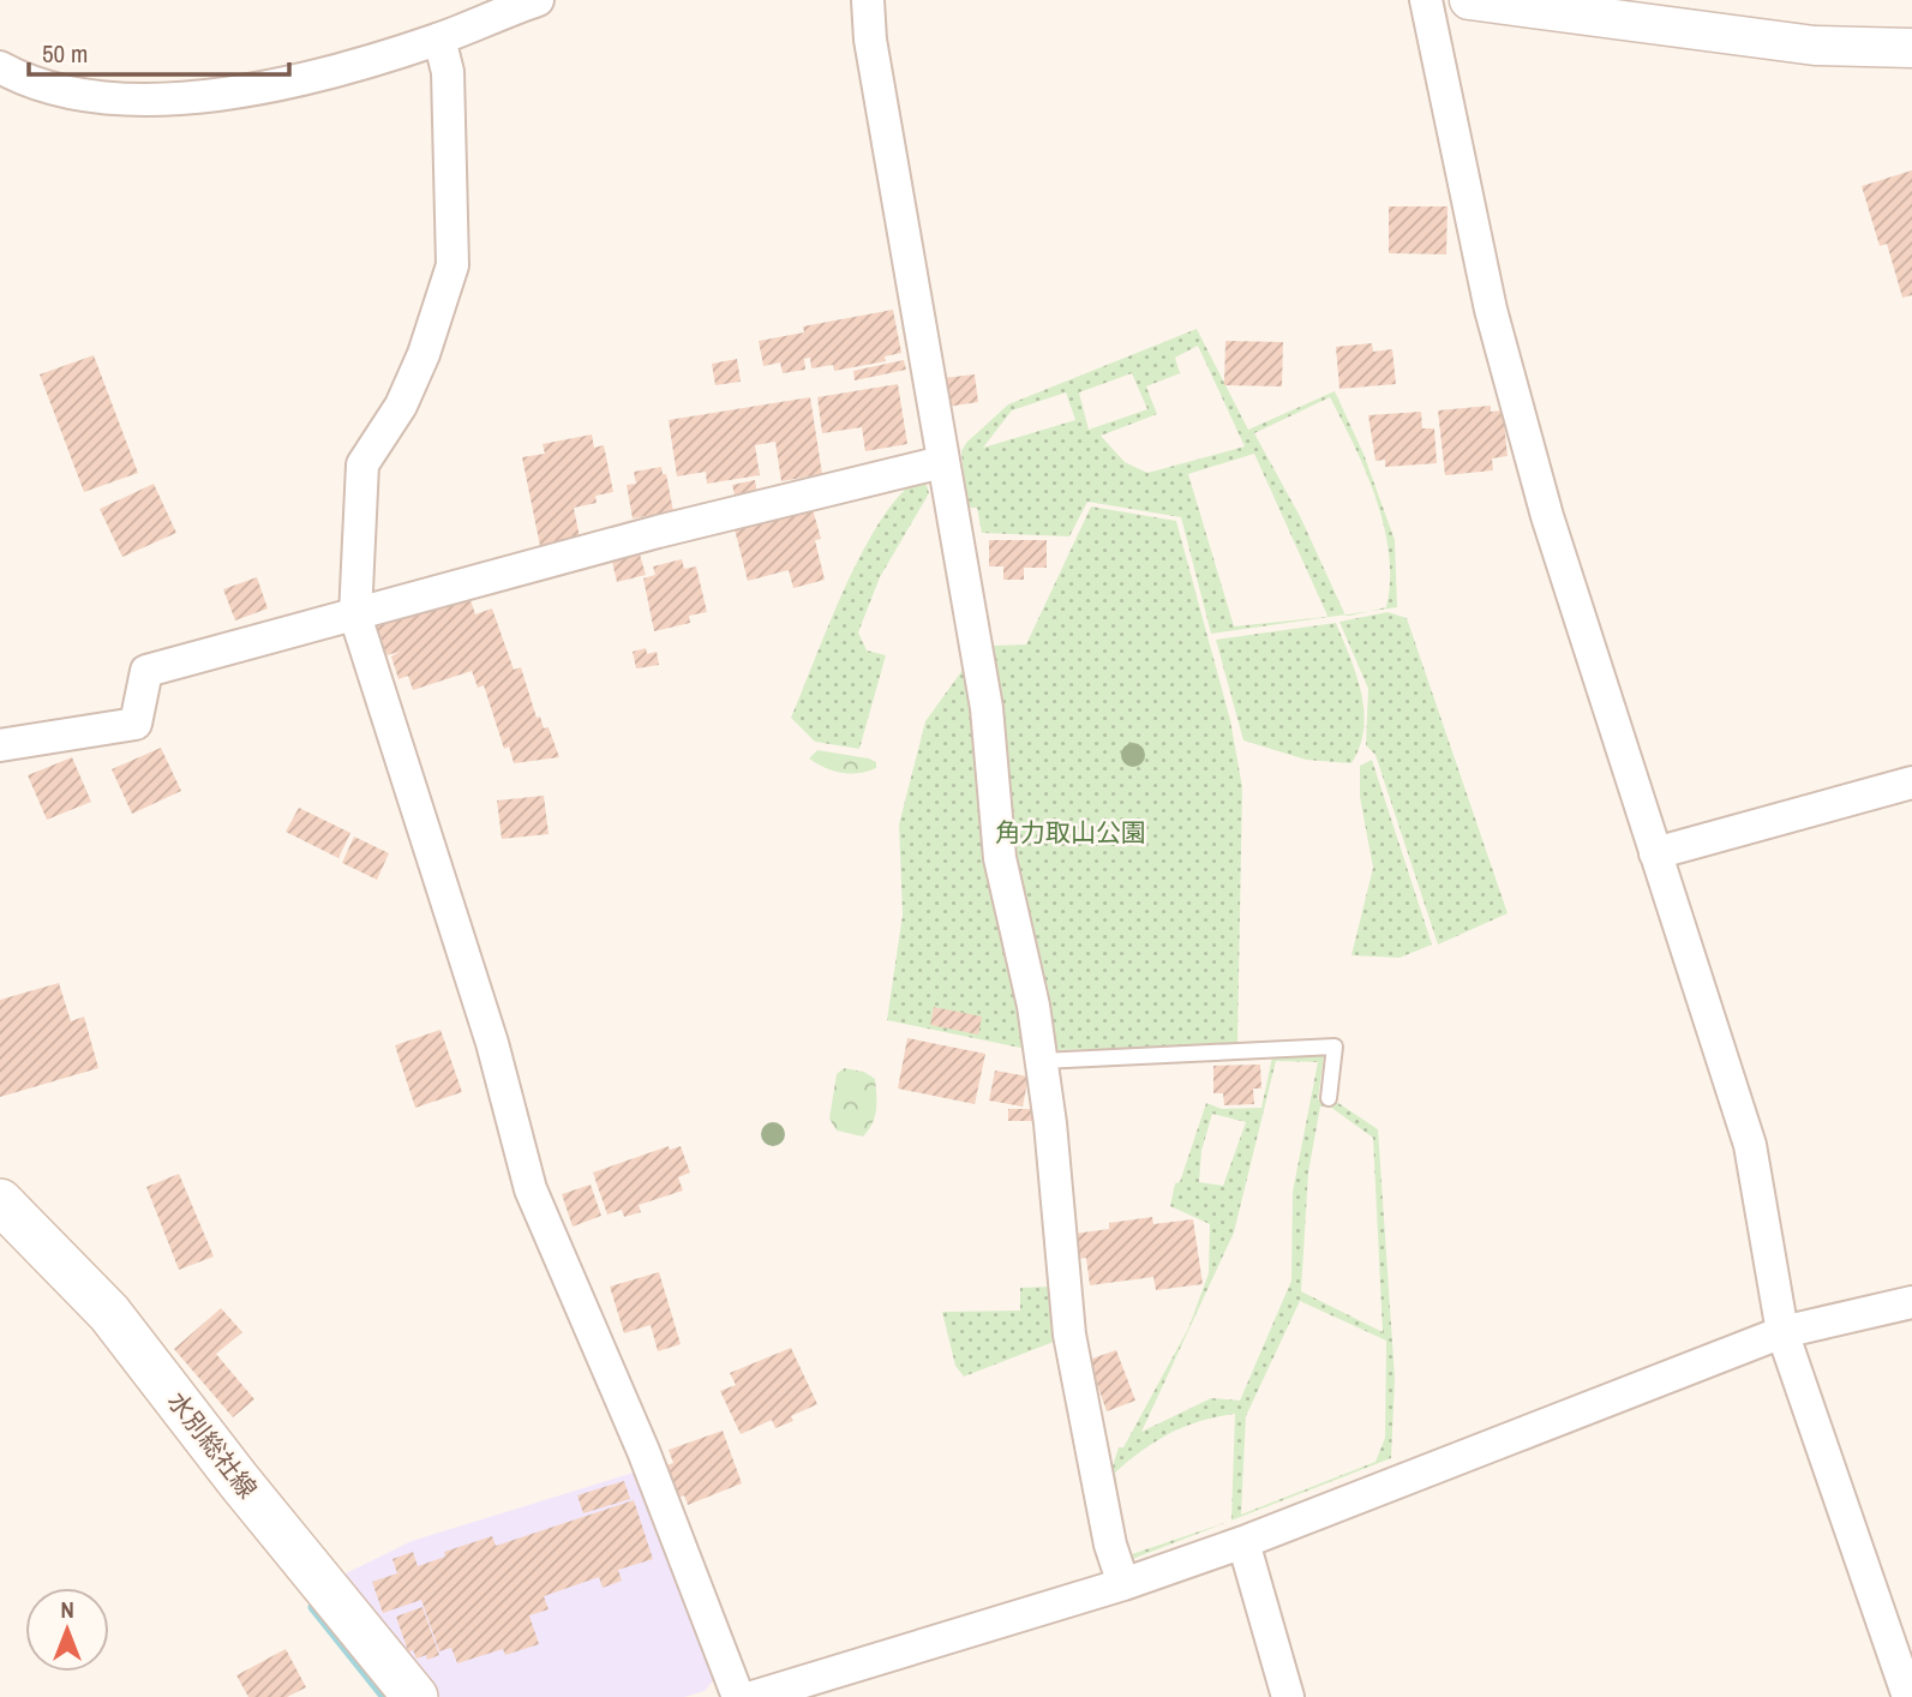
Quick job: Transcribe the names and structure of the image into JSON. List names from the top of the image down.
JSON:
{
  "streets": {
    "main road": ["水別総社線"]
  },
  "parks": ["角力取山公園"],
  "scale_bar": "50 m",
  "north": "top"
}
